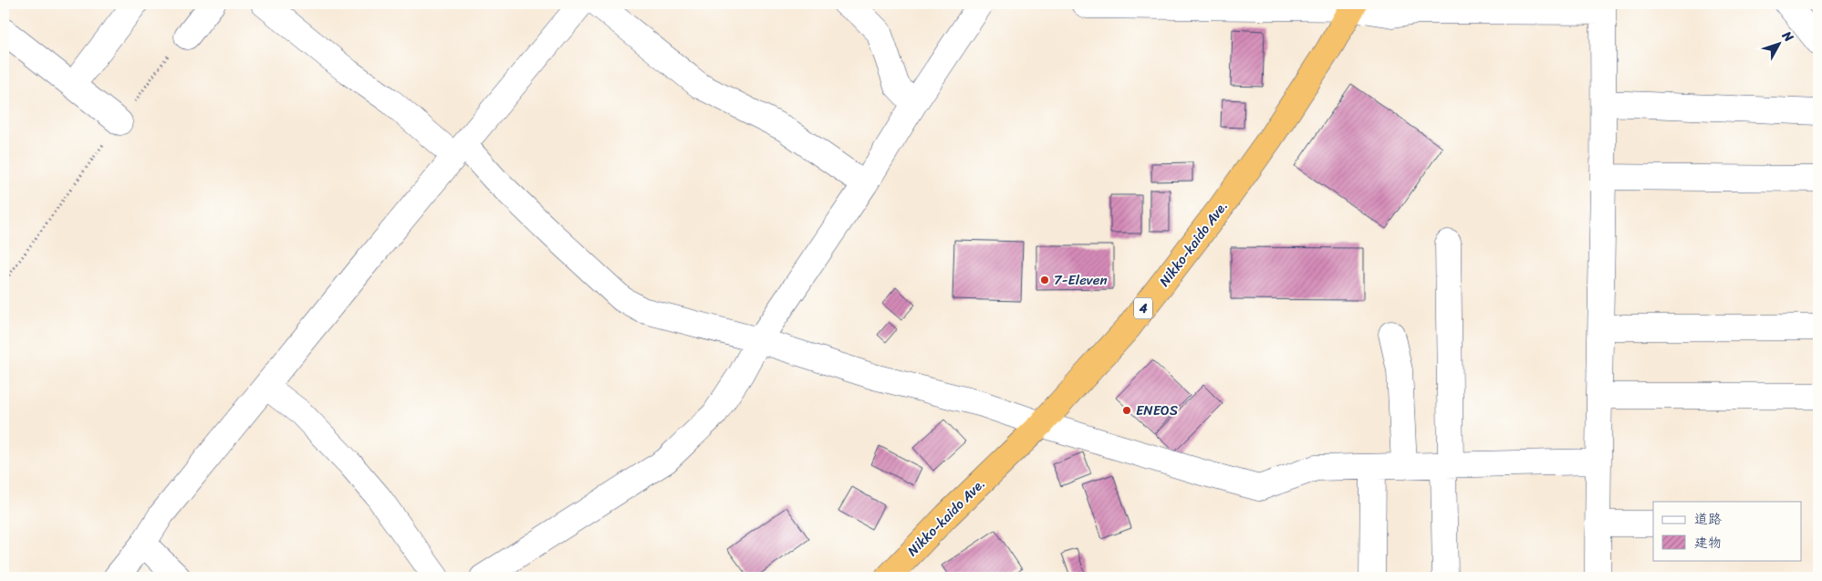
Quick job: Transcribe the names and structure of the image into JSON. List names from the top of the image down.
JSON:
{
  "streets": {
    "highway": ["Nikko-kaido Ave.", "4"]
  },
  "places": ["7-Eleven", "ENEOS"],
  "legend": ["道路", "建物"],
  "north": "top right"
}
